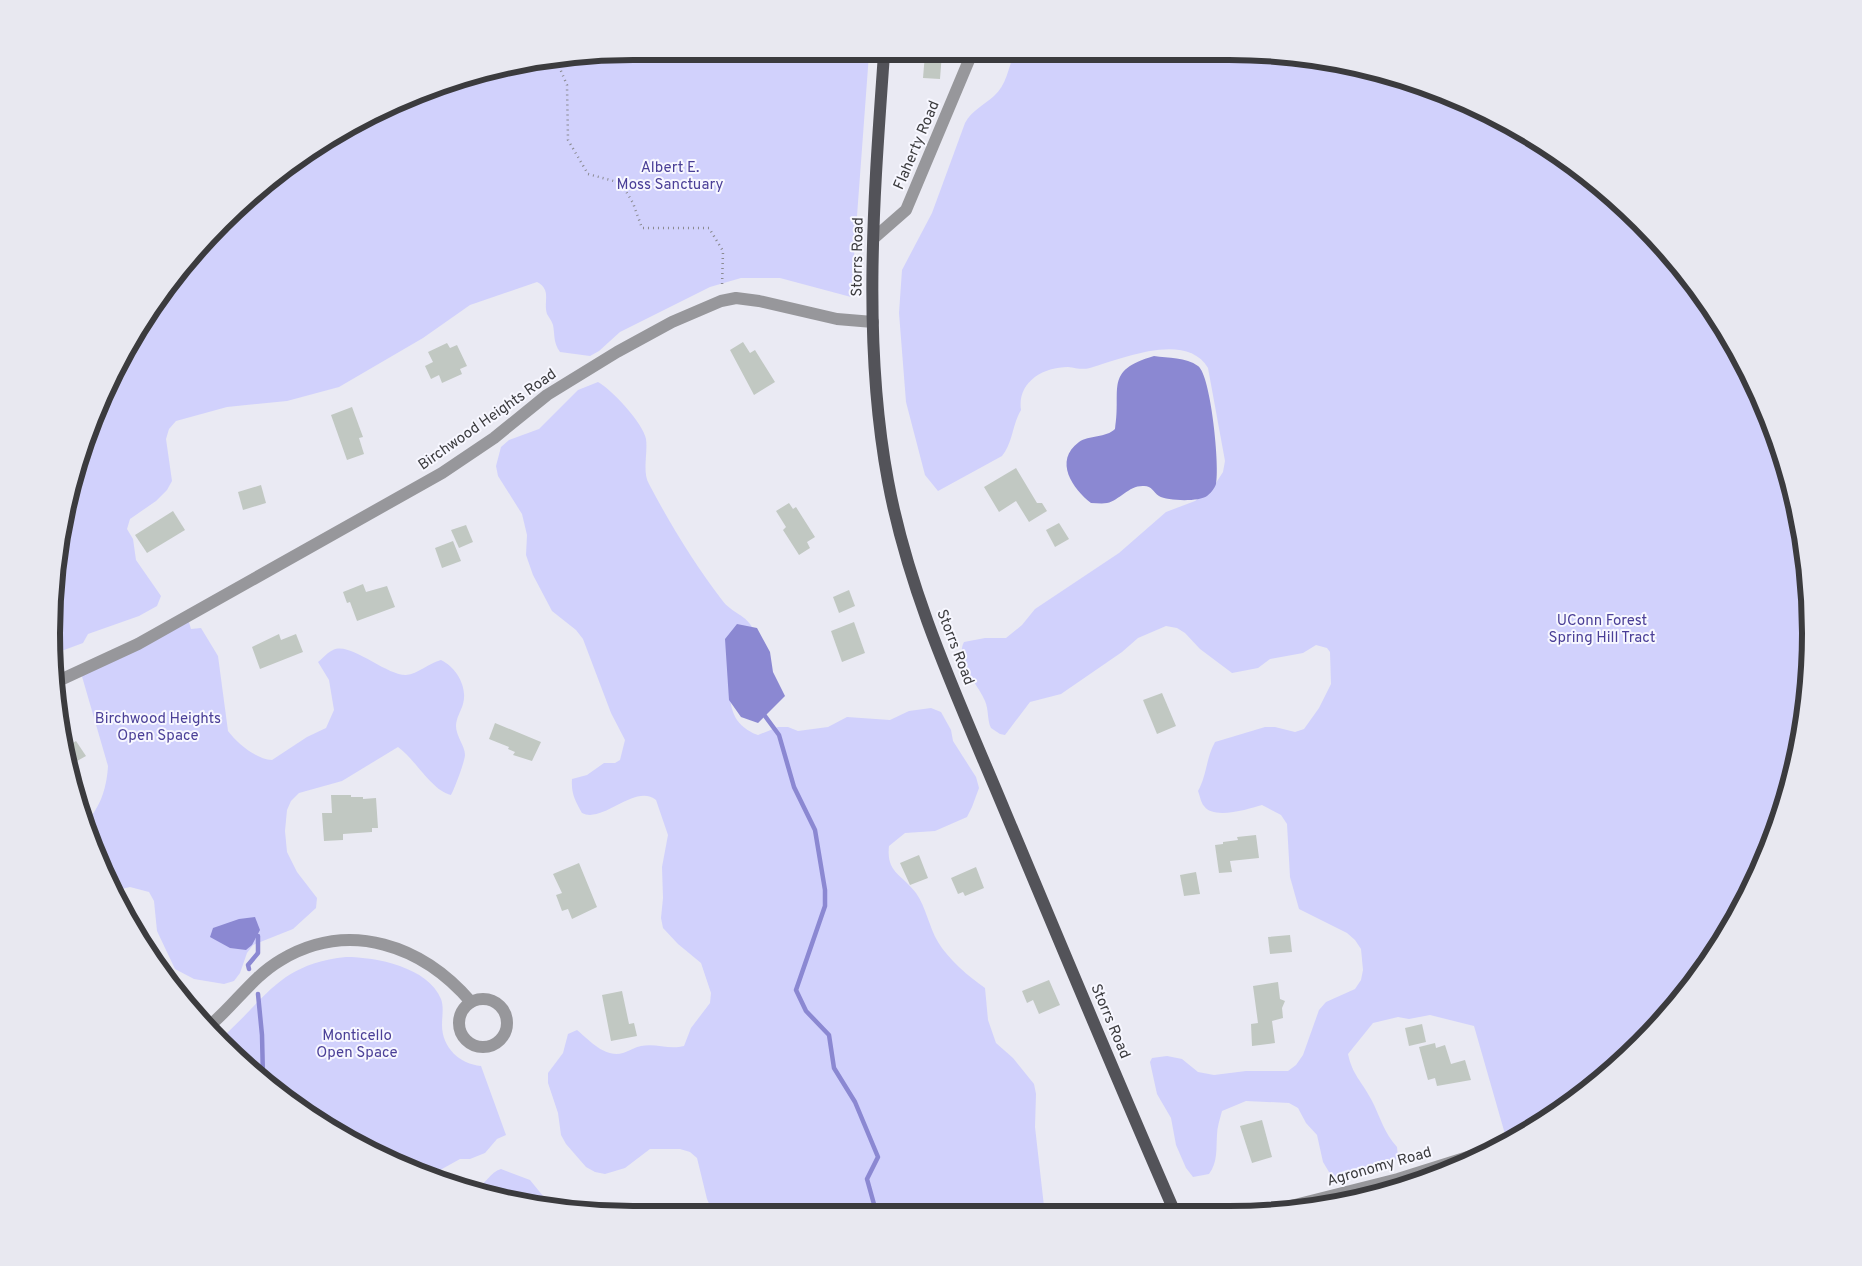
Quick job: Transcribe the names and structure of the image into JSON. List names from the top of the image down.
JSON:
{
  "streets": {
    "main road": ["Storrs Road"],
    "street": ["Flaherty Road", "Birchwood Heights Road", "Agronomy Road"]
  },
  "crossings": [
    ["Flaherty Road", "Storrs Road"],
    ["Storrs Road", "Birchwood Heights Road"]
  ],
  "parks": [
    "Albert E. Moss Sanctuary",
    "UConn Forest Spring Hill Tract",
    "Birchwood Heights Open Space",
    "Monticello Open Space"
  ]
}
